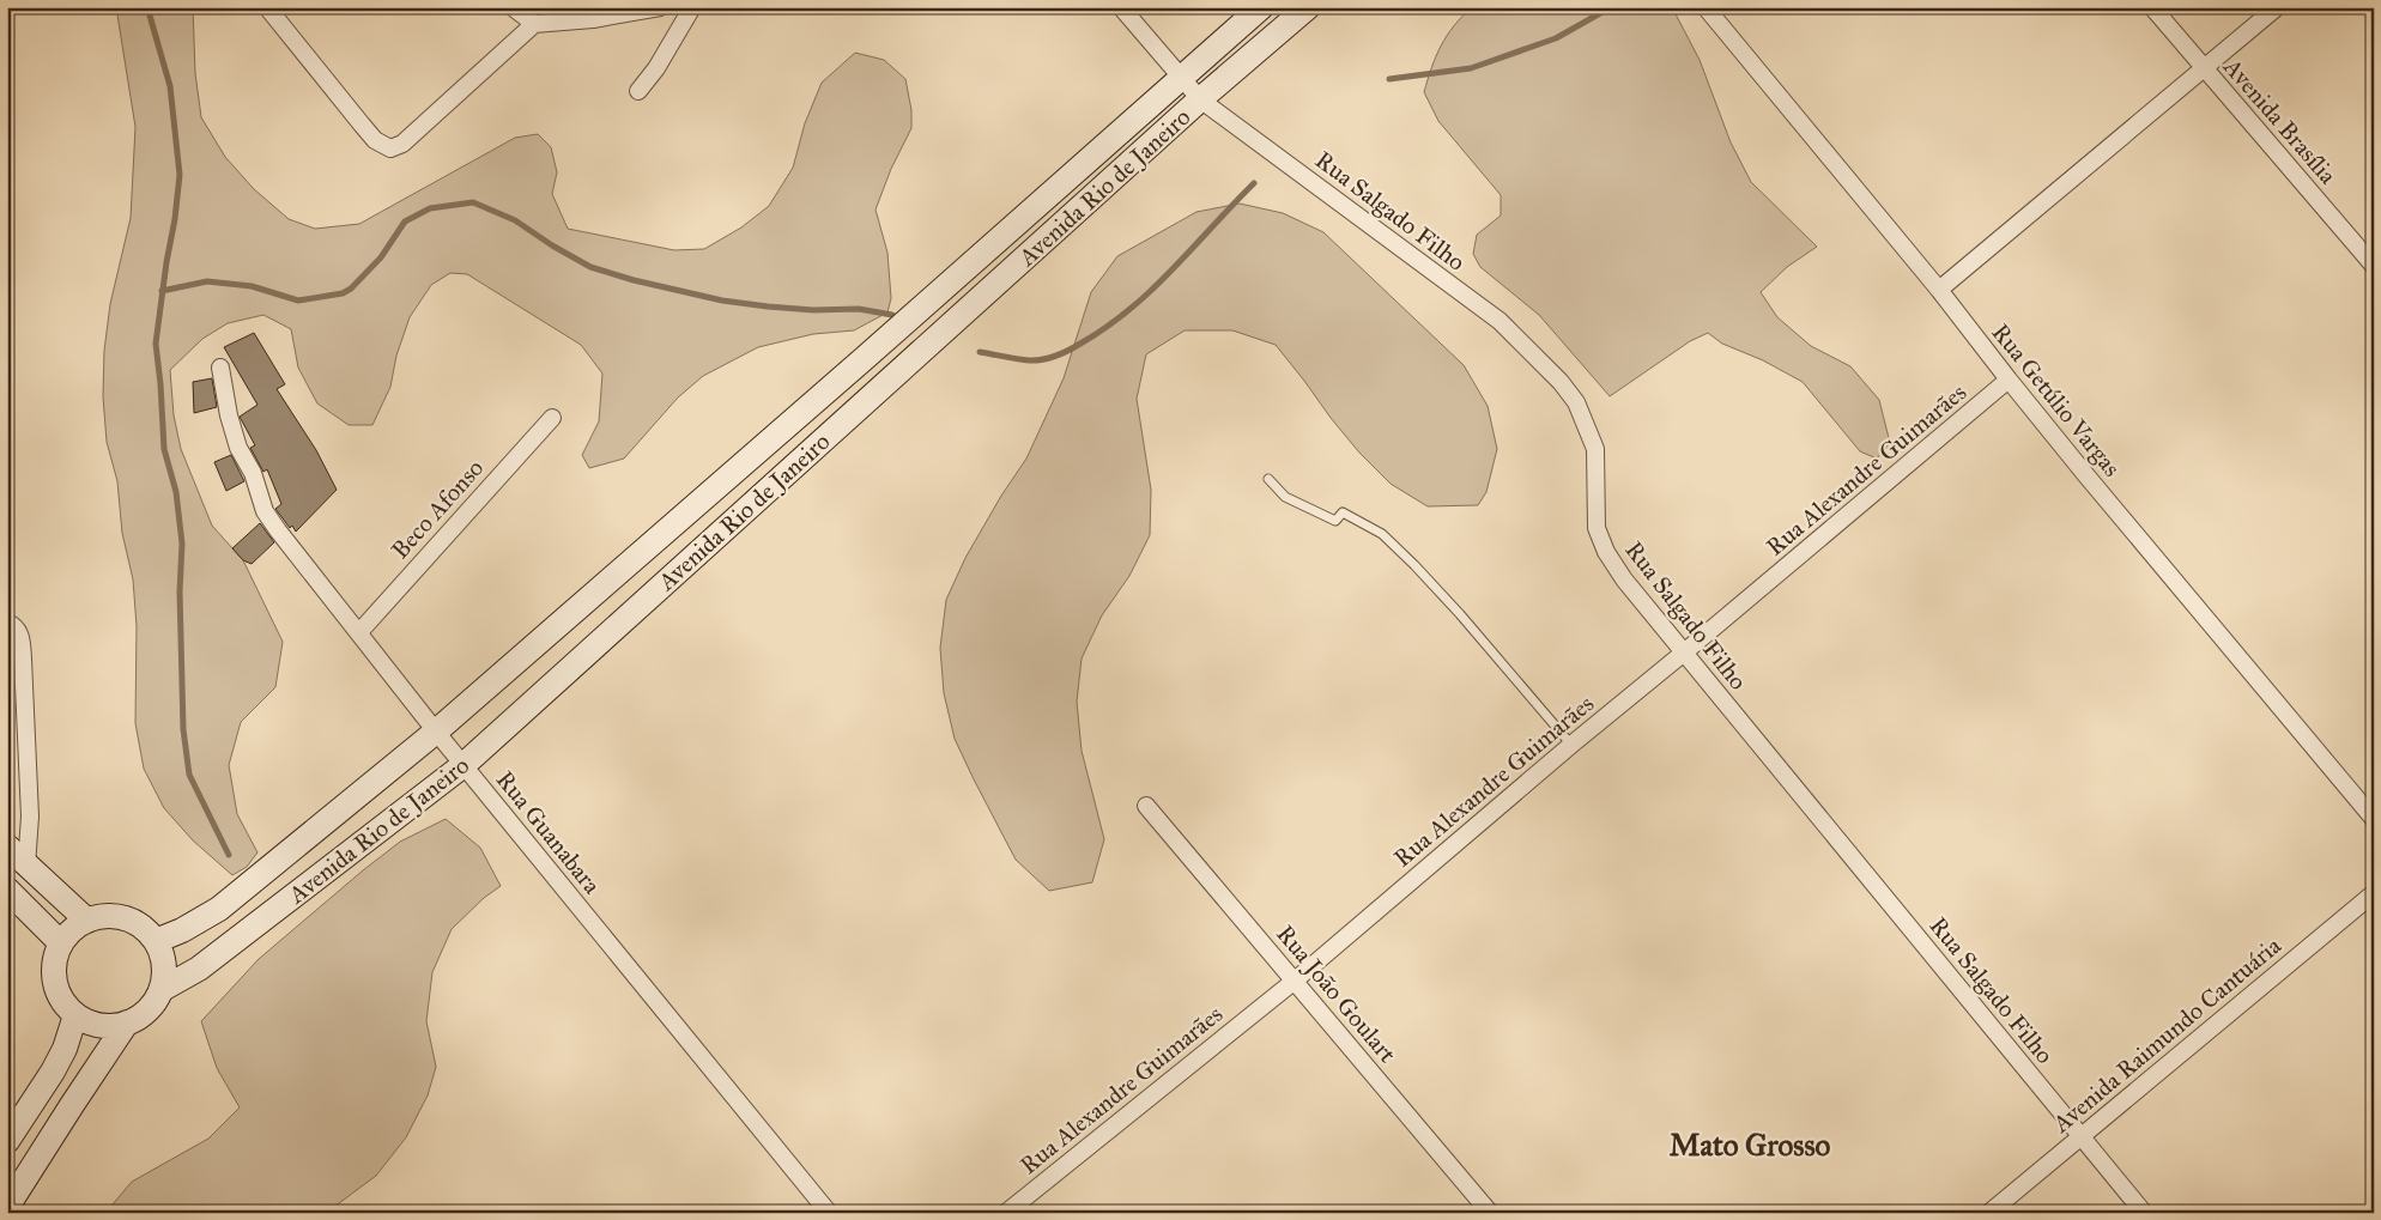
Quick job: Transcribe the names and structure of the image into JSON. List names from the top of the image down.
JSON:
{
  "streets": {
    "main road": ["Avenida Rio de Janeiro"],
    "street": [
      "Avenida Brasília",
      "Rua Salgado Filho",
      "Rua Getúlio Vargas",
      "Rua Alexandre Guimarães",
      "Beco Afonso",
      "Rua Guanabara",
      "Rua João Goulart",
      "Avenida Raimundo Cantuária"
    ]
  },
  "crossings": [
    ["Avenida Rio de Janeiro", "Rua Salgado Filho"],
    ["Avenida Rio de Janeiro", "Rua Guanabara"],
    ["Rua Salgado Filho", "Rua Alexandre Guimarães"],
    ["Rua Salgado Filho", "Avenida Raimundo Cantuária"],
    ["Rua Getúlio Vargas", "Rua Alexandre Guimarães"],
    ["Rua Alexandre Guimarães", "Rua João Goulart"],
    ["Beco Afonso", "Rua Guanabara"]
  ],
  "districts": ["Mato Grosso"]
}
